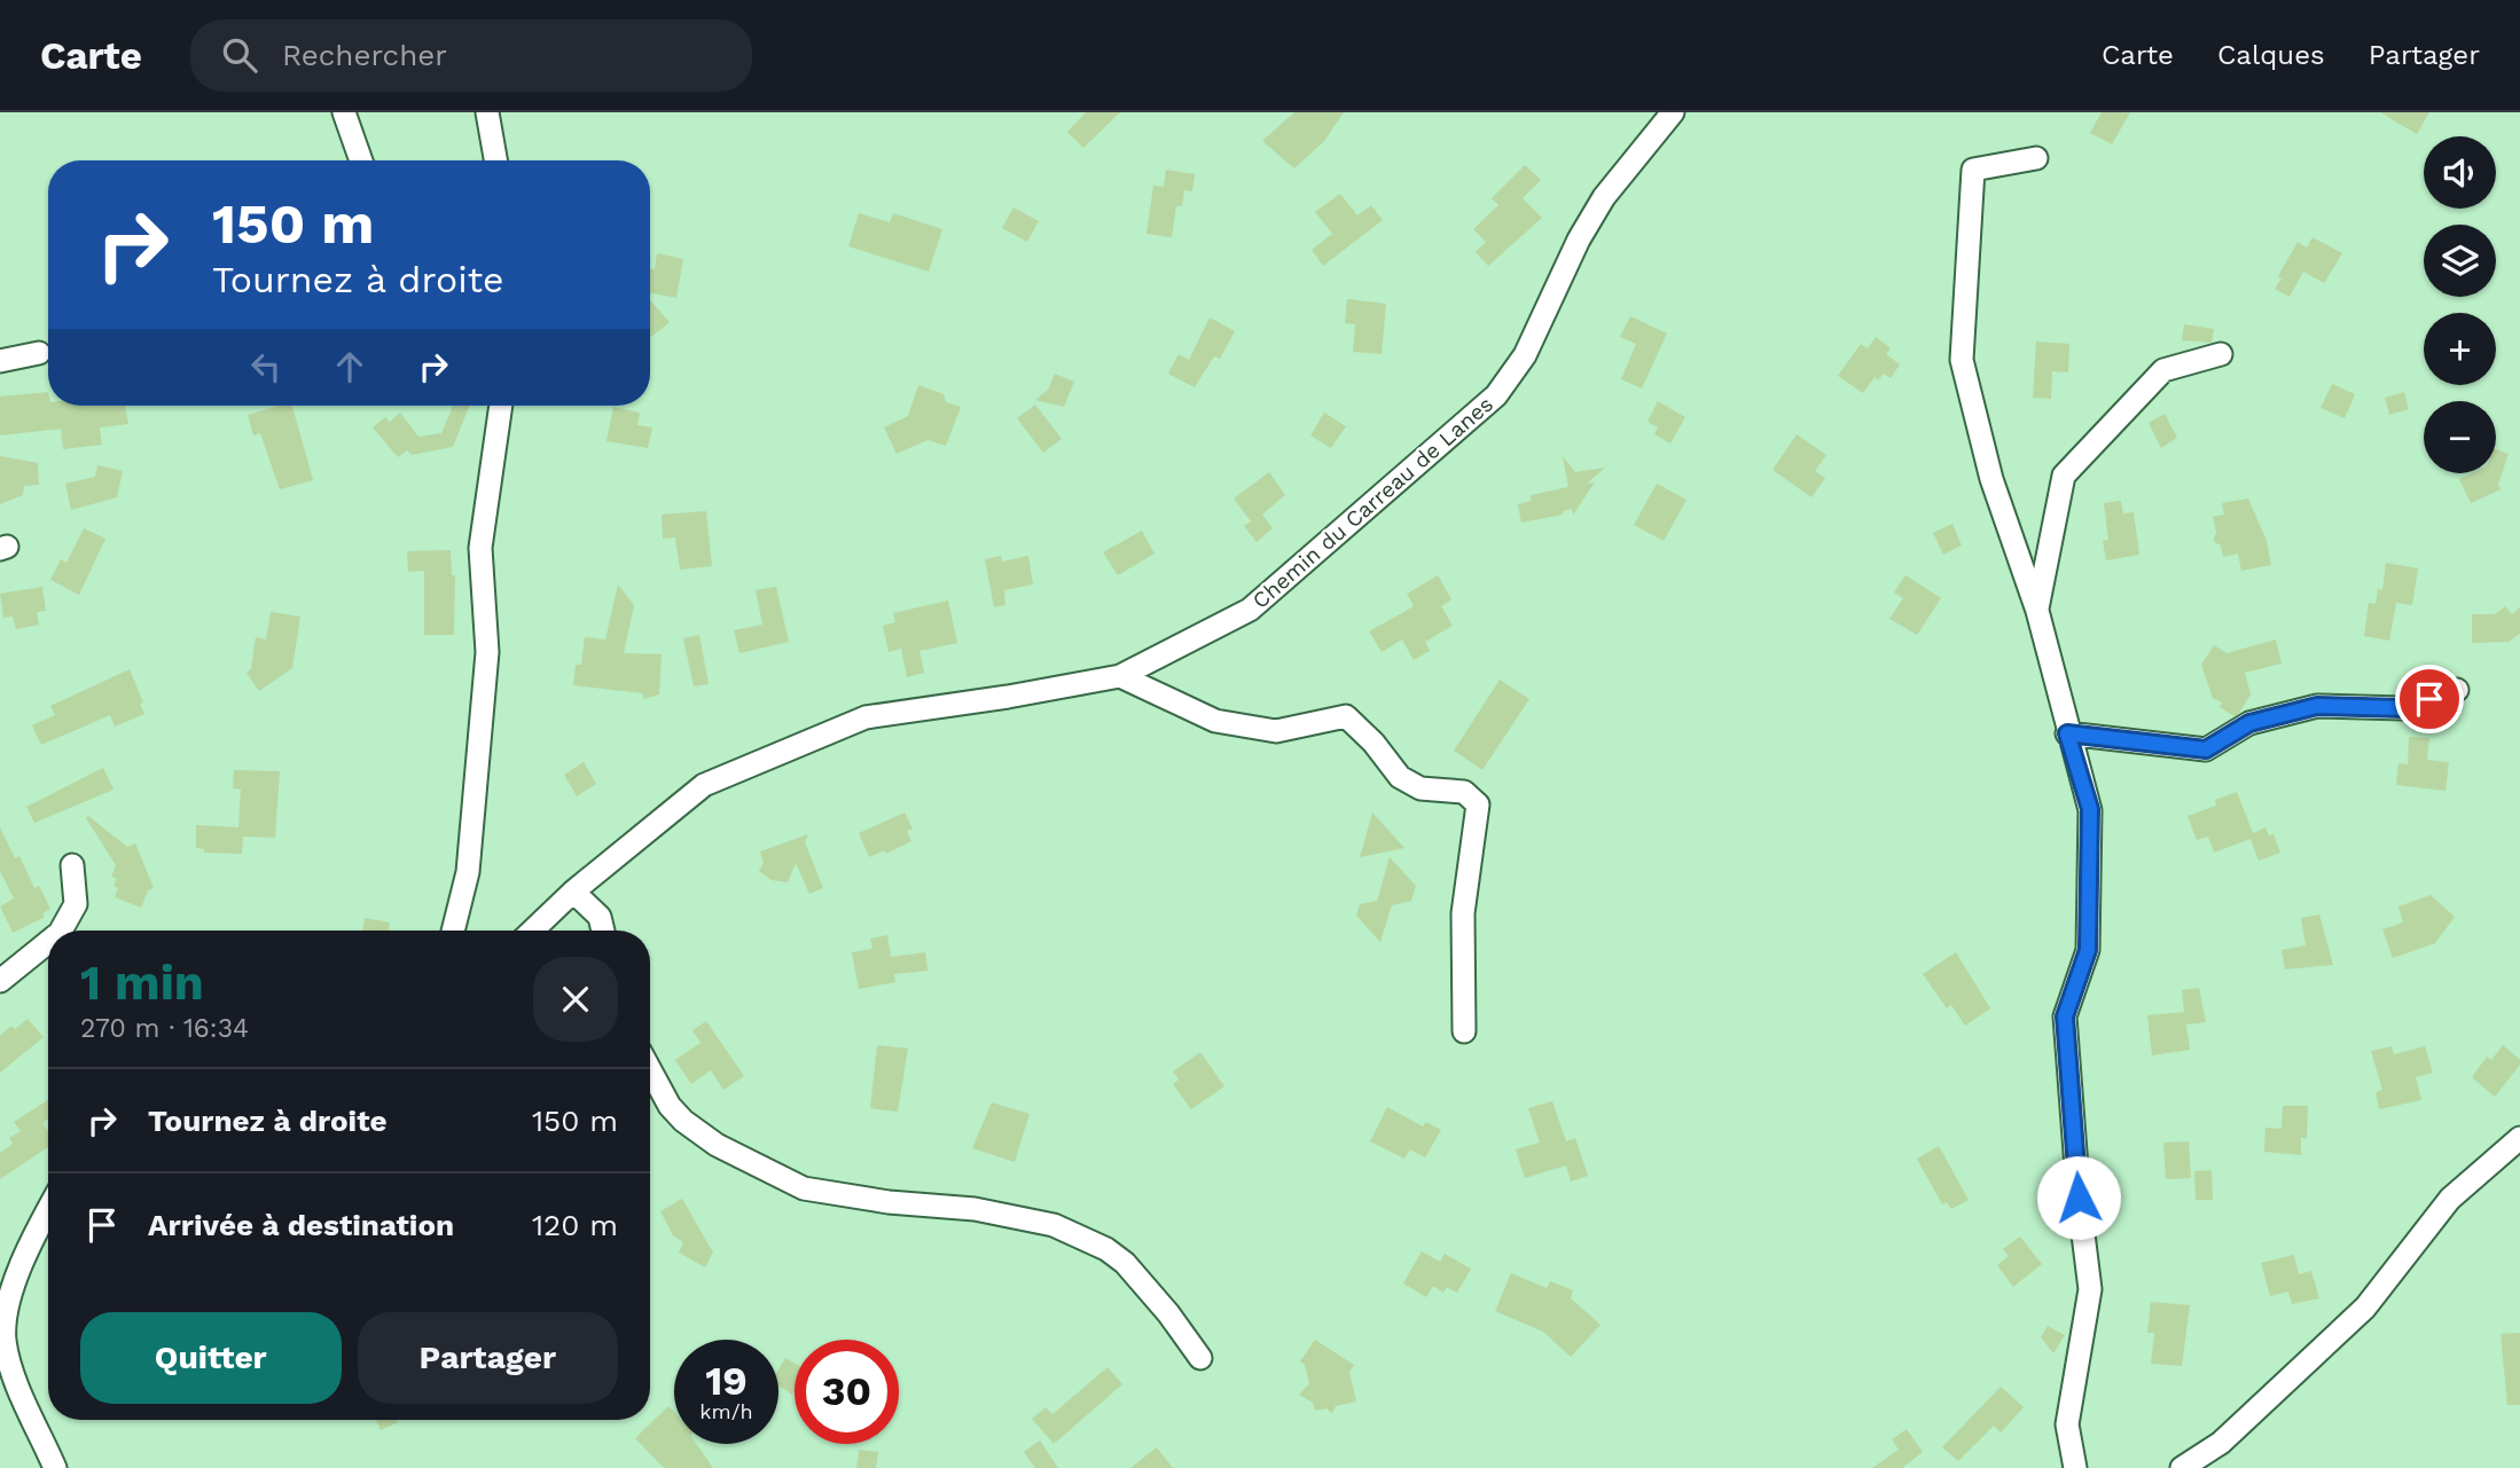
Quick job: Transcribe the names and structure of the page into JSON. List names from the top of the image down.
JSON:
{
  "streets": {
    "street": ["Chemin du Carreau de Lanes"]
  },
  "page": {
    "header": "Carte",
    "search": "Rechercher",
    "nav": ["Carte", "Calques", "Partager"],
    "map_buttons": ["+", "−"],
    "turn": ["150 m", "Tournez à droite"],
    "heading": ["1 min", "270 m · 16:34"],
    "list": [
      {
        "name": "Tournez à droite",
        "value": "150 m"
      },
      {
        "name": "Arrivée à destination",
        "value": "120 m"
      }
    ],
    "buttons": ["Quitter", "Partager"],
    "speed": "19 km/h",
    "limit": "30"
  }
}
